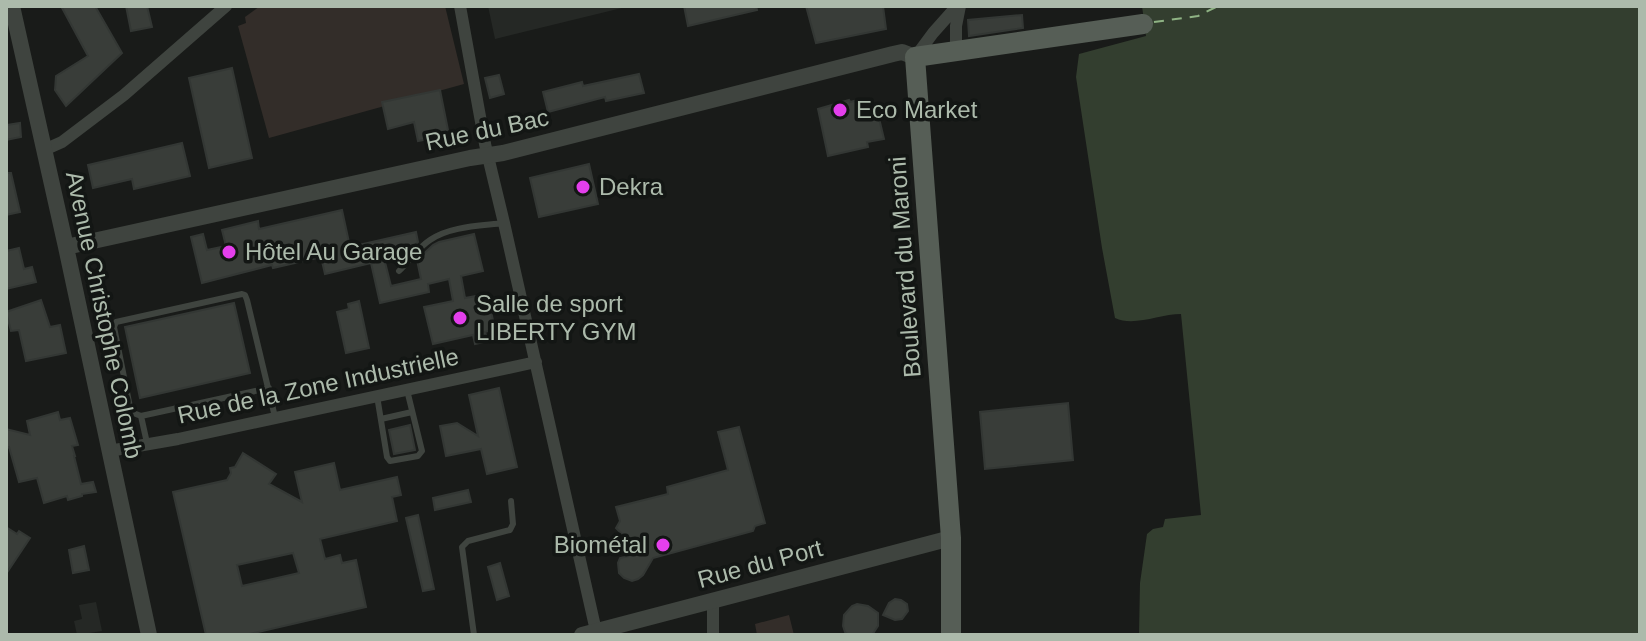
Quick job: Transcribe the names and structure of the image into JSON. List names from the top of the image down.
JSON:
{
  "streets": {
    "main road": ["Boulevard du Maroni"],
    "street": [
      "Rue du Bac",
      "Avenue Christophe Colomb",
      "Rue de la Zone Industrielle",
      "Rue du Port"
    ]
  },
  "crossings": [
    ["Rue du Bac", "Boulevard du Maroni"],
    ["Rue du Bac", "Avenue Christophe Colomb"],
    ["Boulevard du Maroni", "Rue du Port"],
    ["Avenue Christophe Colomb", "Rue de la Zone Industrielle"]
  ],
  "places": [
    "Eco Market",
    "Dekra",
    "Hôtel Au Garage",
    "Salle de sport LIBERTY GYM",
    "Biométal"
  ]
}
